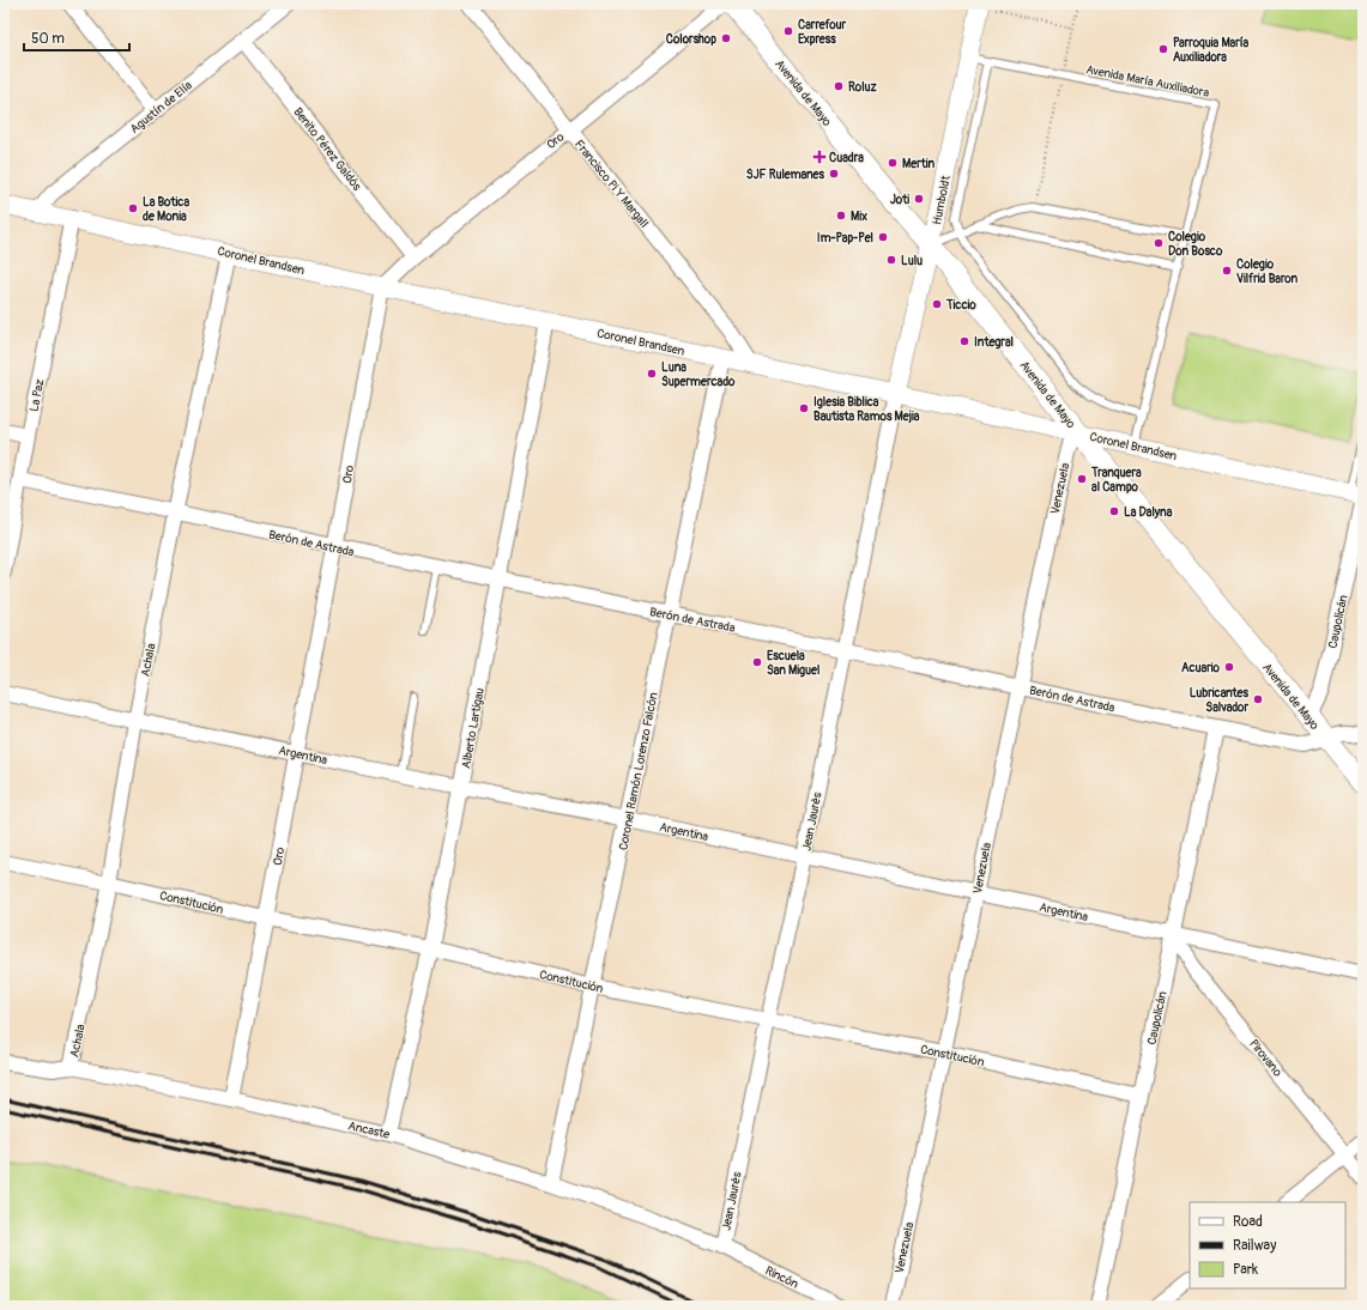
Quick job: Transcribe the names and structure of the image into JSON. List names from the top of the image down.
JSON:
{
  "streets": {
    "main road": ["Avenida de Mayo"],
    "street": [
      "Agustín de Elía",
      "Oro",
      "Benito Pérez Galdós",
      "Francisco Pi Y Margall",
      "Humboldt",
      "Coronel Brandsen",
      "La Paz",
      "Venezuela",
      "Berón de Astrada",
      "Caupolicán",
      "Achala",
      "Alberto Lartigau",
      "Argentina",
      "Coronel Ramón Lorenzo Falcón",
      "Jean Jaurès",
      "Constitución",
      "Pirovano",
      "Ancaste",
      "Rincón"
    ],
    "lane": ["Avenida María Auxiliadora"]
  },
  "crossings": [
    ["Avenida María Auxiliadora", "Humboldt"],
    ["Avenida María Auxiliadora", "Coronel Brandsen"],
    ["Avenida de Mayo", "Humboldt"],
    ["Avenida de Mayo", "Coronel Brandsen"],
    ["Avenida de Mayo", "Venezuela"],
    ["Avenida de Mayo", "Berón de Astrada"],
    ["Avenida de Mayo", "Caupolicán"],
    ["Agustín de Elía", "Benito Pérez Galdós"],
    ["Agustín de Elía", "Coronel Brandsen"],
    ["Oro", "Benito Pérez Galdós"],
    ["Oro", "Francisco Pi Y Margall"],
    ["Oro", "Coronel Brandsen"],
    ["Oro", "Berón de Astrada"],
    ["Oro", "Argentina"],
    ["Oro", "Constitución"],
    ["Oro", "Ancaste"],
    ["Francisco Pi Y Margall", "Coronel Brandsen"],
    ["Humboldt", "Coronel Brandsen"],
    ["Humboldt", "Jean Jaurès"],
    ["Coronel Brandsen", "La Paz"],
    ["Coronel Brandsen", "Venezuela"],
    ["Coronel Brandsen", "Caupolicán"],
    ["Coronel Brandsen", "Achala"],
    ["Coronel Brandsen", "Alberto Lartigau"],
    ["Coronel Brandsen", "Coronel Ramón Lorenzo Falcón"],
    ["Coronel Brandsen", "Jean Jaurès"],
    ["La Paz", "Berón de Astrada"],
    ["Venezuela", "Berón de Astrada"],
    ["Venezuela", "Argentina"],
    ["Venezuela", "Constitución"],
    ["Berón de Astrada", "Caupolicán"],
    ["Berón de Astrada", "Achala"],
    ["Berón de Astrada", "Alberto Lartigau"],
    ["Berón de Astrada", "Coronel Ramón Lorenzo Falcón"],
    ["Berón de Astrada", "Jean Jaurès"],
    ["Caupolicán", "Argentina"],
    ["Caupolicán", "Constitución"],
    ["Caupolicán", "Pirovano"],
    ["Achala", "Argentina"],
    ["Achala", "Constitución"],
    ["Achala", "Ancaste"],
    ["Alberto Lartigau", "Argentina"],
    ["Alberto Lartigau", "Constitución"],
    ["Alberto Lartigau", "Ancaste"],
    ["Argentina", "Coronel Ramón Lorenzo Falcón"],
    ["Argentina", "Jean Jaurès"],
    ["Argentina", "Pirovano"],
    ["Coronel Ramón Lorenzo Falcón", "Constitución"],
    ["Coronel Ramón Lorenzo Falcón", "Ancaste"],
    ["Jean Jaurès", "Constitución"],
    ["Jean Jaurès", "Ancaste"],
    ["Jean Jaurès", "Rincón"],
    ["Ancaste", "Rincón"]
  ],
  "places": {
    "other": [
      "Carrefour Express",
      "Colorshop",
      "Parroquia María Auxiliadora",
      "Roluz",
      "Mertin",
      "SJF Rulemanes",
      "Joti",
      "La Botica de Monia",
      "Mix",
      "Im-Pap-Pel",
      "Colegio Don Bosco",
      "Lulu",
      "Colegio Vilfrid Baron",
      "Ticcio",
      "Integral",
      "Luna Supermercado",
      "Iglesia Biblica Bautista Ramos Mejia",
      "Tranquera al Campo",
      "La Dalyna",
      "Escuela San Miguel",
      "Acuario",
      "Lubricantes Salvador"
    ],
    "health": ["Cuadra"]
  },
  "legend": ["Road", "Railway", "Park"],
  "scale_bar": "50 m"
}
